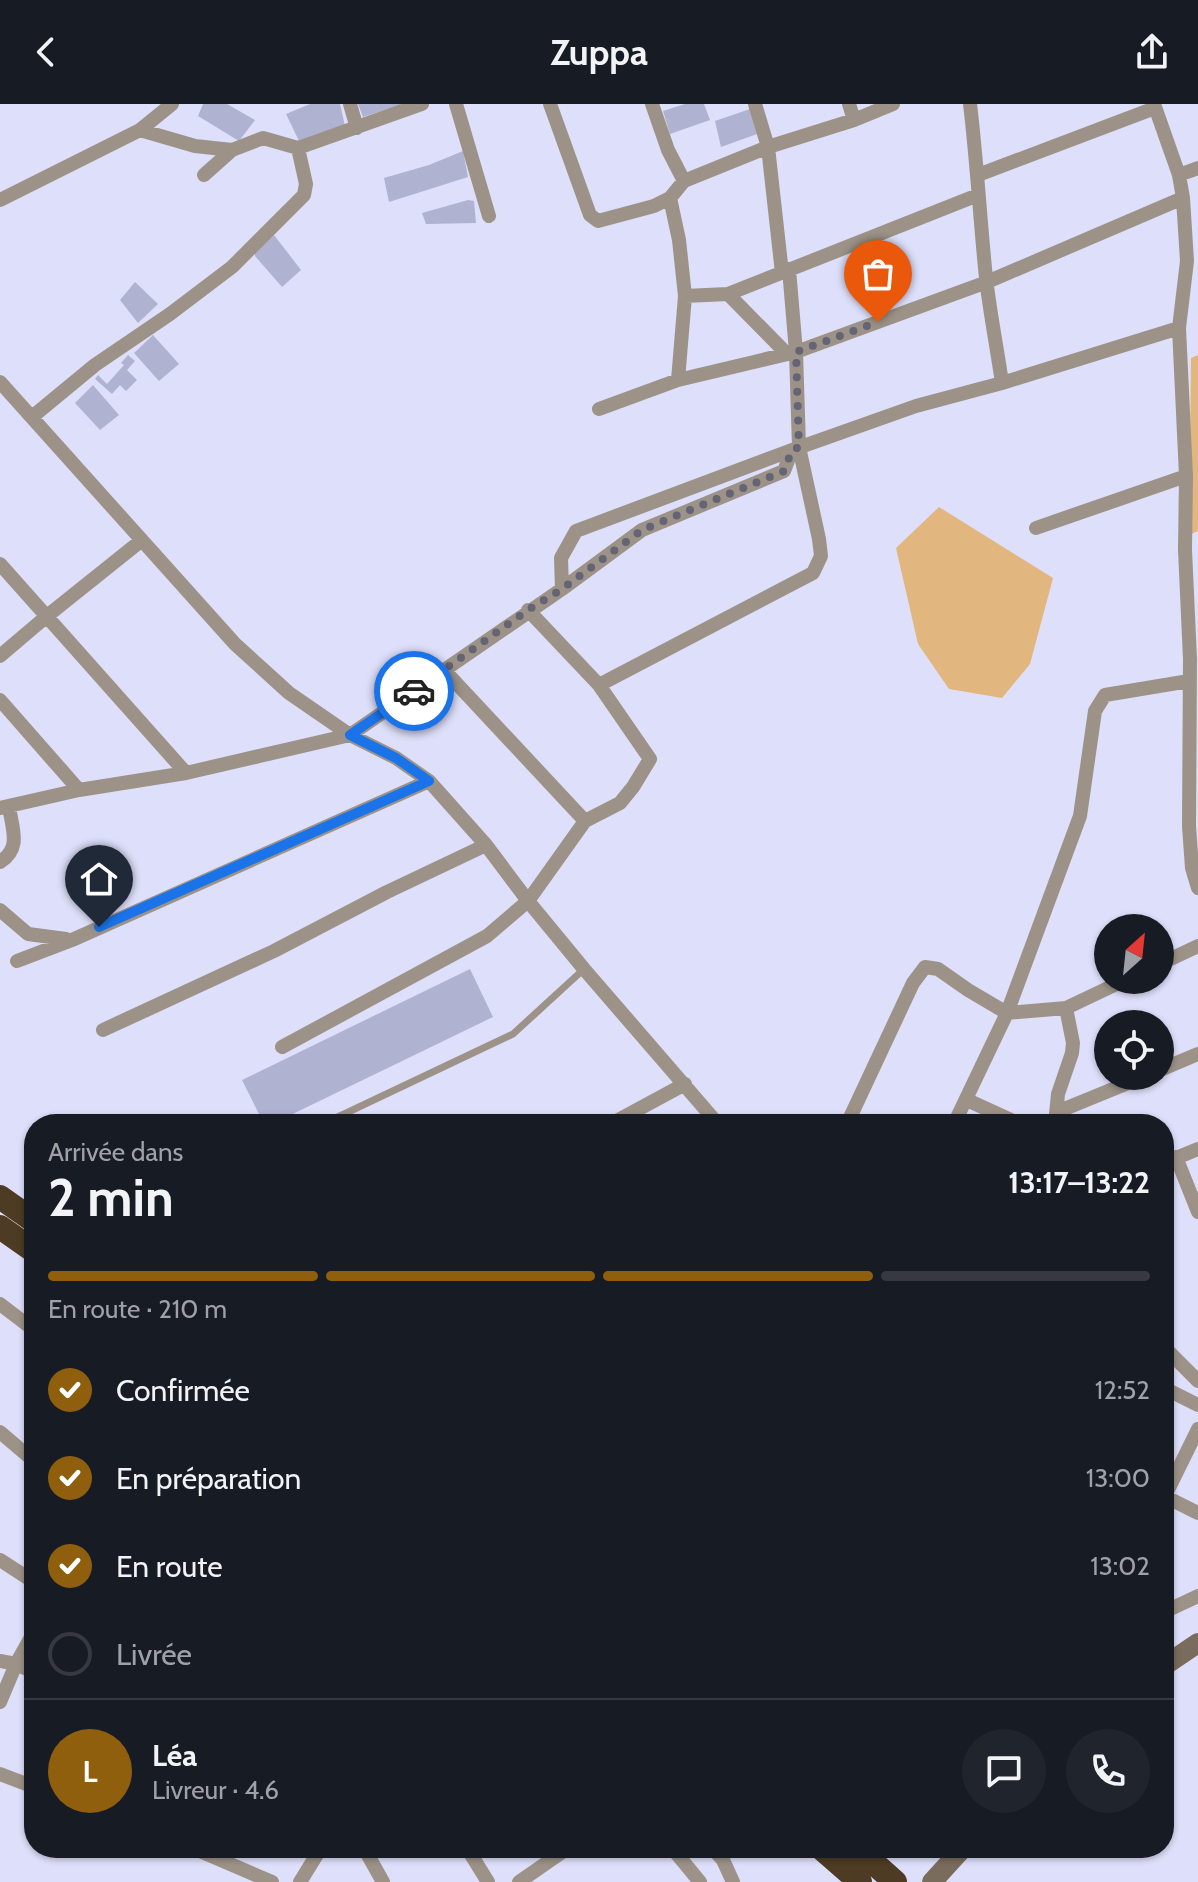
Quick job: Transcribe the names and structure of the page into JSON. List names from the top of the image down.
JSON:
{
  "north": "top right",
  "page": {
    "header": "Zuppa",
    "heading": ["2 min", "Arrivée dans", "13:17–13:22"],
    "panel": ["Léa", "Livreur · 4.6"],
    "bar": "En route · 210 m",
    "list": [
      ["Confirmée", "12:52"],
      ["En préparation", "13:00"],
      ["En route", "13:02"],
      "Livrée"
    ],
    "round": "L"
  }
}
